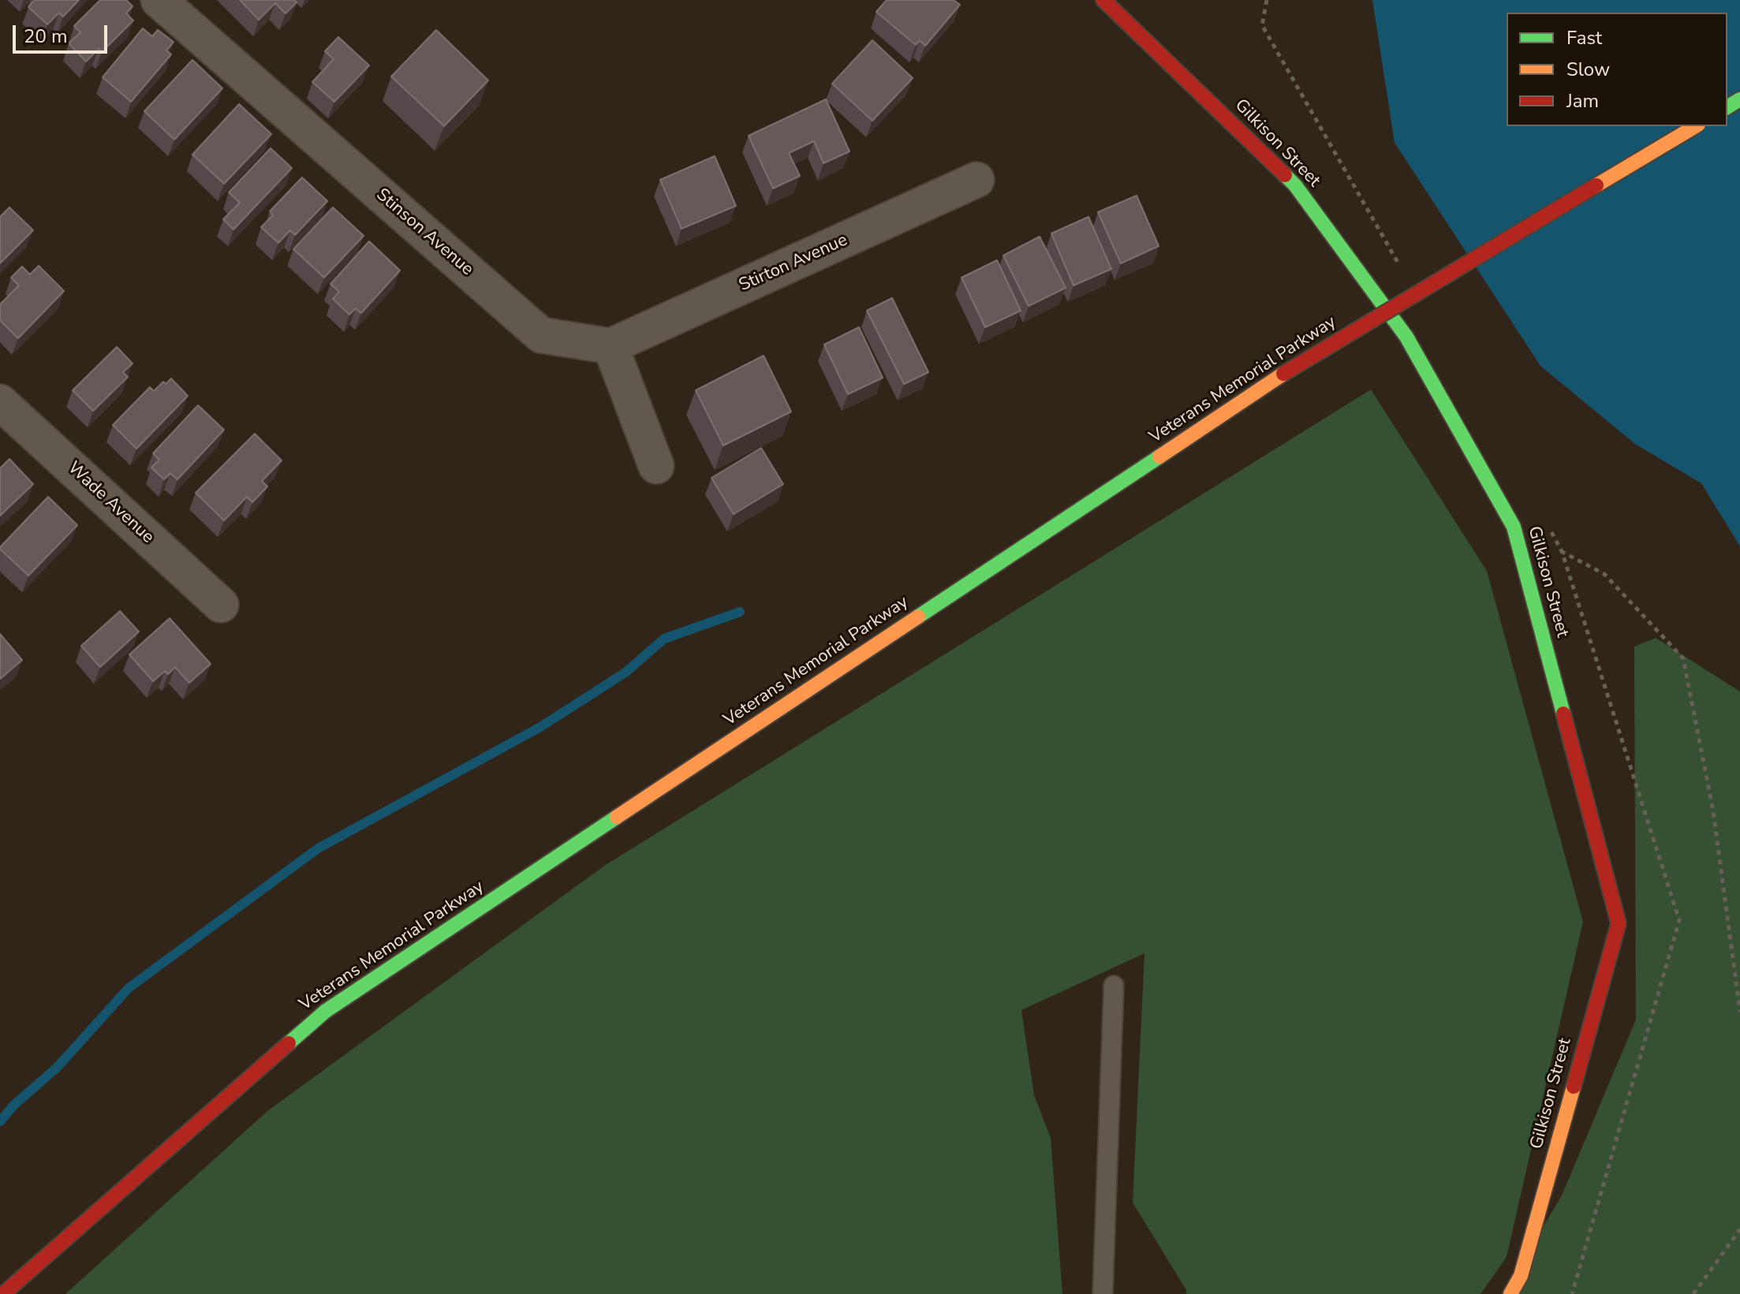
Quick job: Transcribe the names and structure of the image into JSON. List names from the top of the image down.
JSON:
{
  "streets": {
    "main road": ["Gilkison Street", "Veterans Memorial Parkway"],
    "street": ["Stinson Avenue", "Stirton Avenue", "Wade Avenue"]
  },
  "crossings": [
    ["Stinson Avenue", "Stirton Avenue"]
  ],
  "legend": ["Fast", "Slow", "Jam"],
  "scale_bar": "20 m"
}
